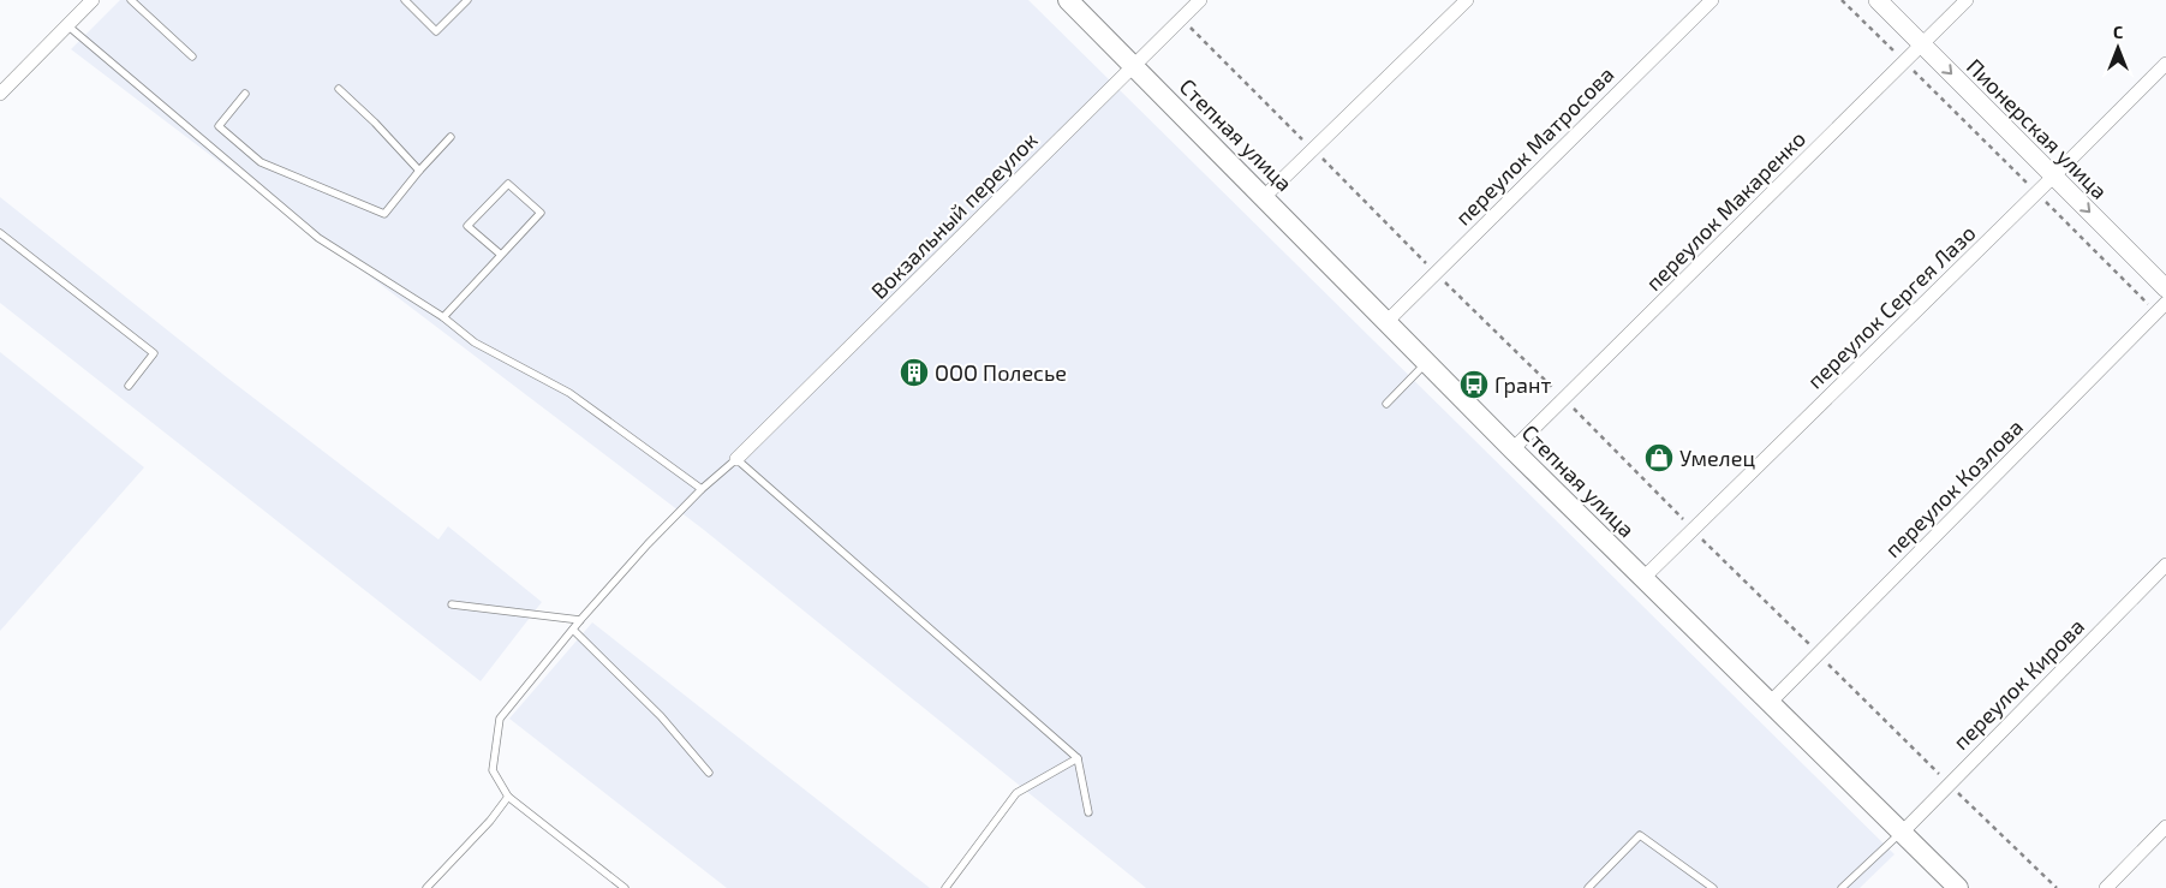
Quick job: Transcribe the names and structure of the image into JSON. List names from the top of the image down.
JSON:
{
  "streets": {
    "main road": ["Степная улица"],
    "street": [
      "Пионерская улица",
      "переулок Матросова",
      "переулок Макаренко",
      "Вокзальный переулок",
      "переулок Сергея Лазо",
      "переулок Козлова",
      "переулок Кирова"
    ]
  },
  "crossings": [
    ["Пионерская улица", "переулок Макаренко"],
    ["Пионерская улица", "переулок Сергея Лазо"],
    ["Степная улица", "переулок Матросова"],
    ["Степная улица", "переулок Макаренко"],
    ["Степная улица", "Вокзальный переулок"],
    ["Степная улица", "переулок Сергея Лазо"],
    ["Степная улица", "переулок Козлова"],
    ["Степная улица", "переулок Кирова"]
  ],
  "one_way": ["Пионерская улица"],
  "places": {
    "building": ["ООО Полесье"],
    "bus stop": ["Грант"],
    "shop": ["Умелец"]
  },
  "north": "top"
}
